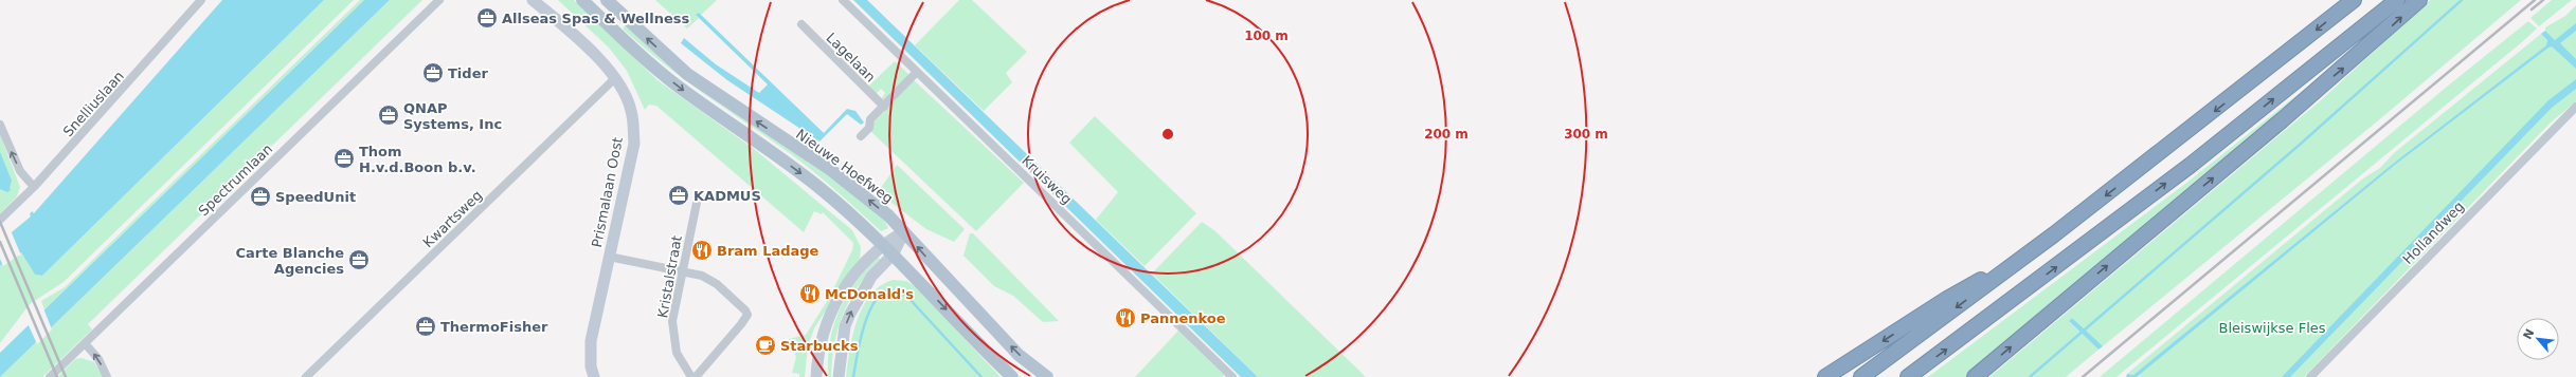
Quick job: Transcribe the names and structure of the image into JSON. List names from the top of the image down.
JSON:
{
  "streets": {
    "main road": ["Nieuwe Hoefweg"],
    "street": [
      "Lagelaan",
      "Snelliuslaan",
      "Spectrumlaan",
      "Kruisweg",
      "Prismalaan Oost",
      "Kwartsweg",
      "Hollandweg",
      "Kristalstraat"
    ]
  },
  "crossings": [
    ["Prismalaan Oost", "Kwartsweg"]
  ],
  "parks": ["Bleiswijkse Fles"],
  "places": {
    "office": [
      "Allseas Spas & Wellness",
      "Tider",
      "QNAP Systems, Inc",
      "Thom H.v.d.Boon b.v.",
      "KADMUS",
      "SpeedUnit",
      "Carte Blanche Agencies",
      "ThermoFisher"
    ],
    "restaurant": ["Bram Ladage", "McDonald's", "Pannenkoe"],
    "cafe": ["Starbucks"]
  },
  "north": "top left",
  "rings": ["100 m", "200 m", "300 m"]
}
